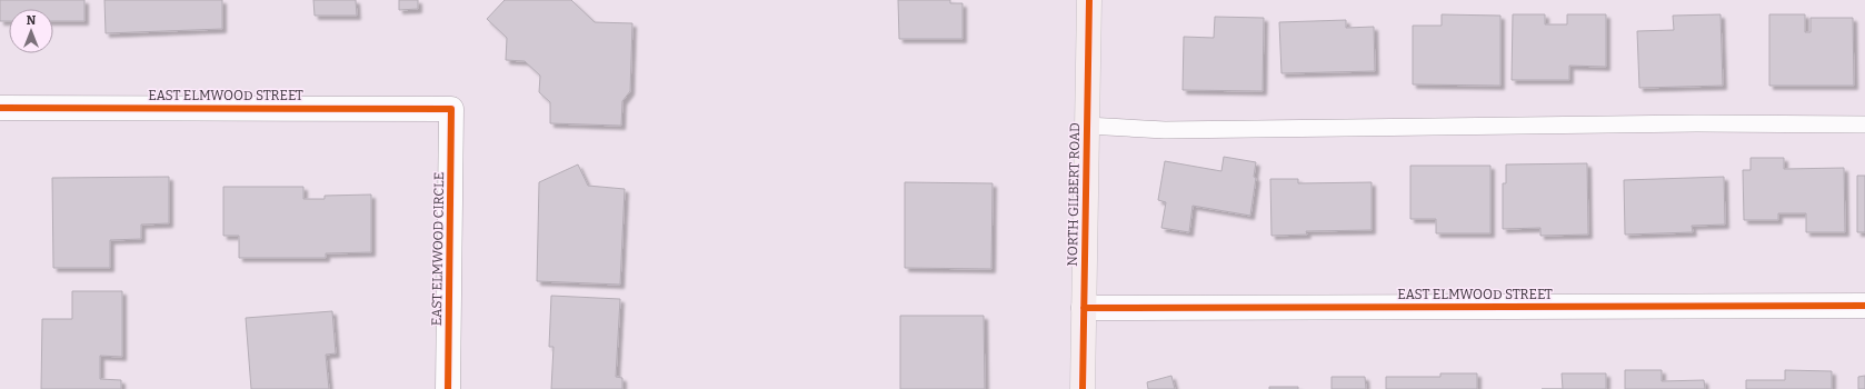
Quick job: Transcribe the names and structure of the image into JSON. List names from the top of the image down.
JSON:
{
  "streets": {
    "main road": ["NORTH GILBERT ROAD"],
    "street": ["EAST ELMWOOD STREET", "EAST ELMWOOD CIRCLE"]
  },
  "crossings": [
    ["EAST ELMWOOD STREET", "NORTH GILBERT ROAD"],
    ["EAST ELMWOOD STREET", "EAST ELMWOOD CIRCLE"]
  ],
  "north": "top"
}
